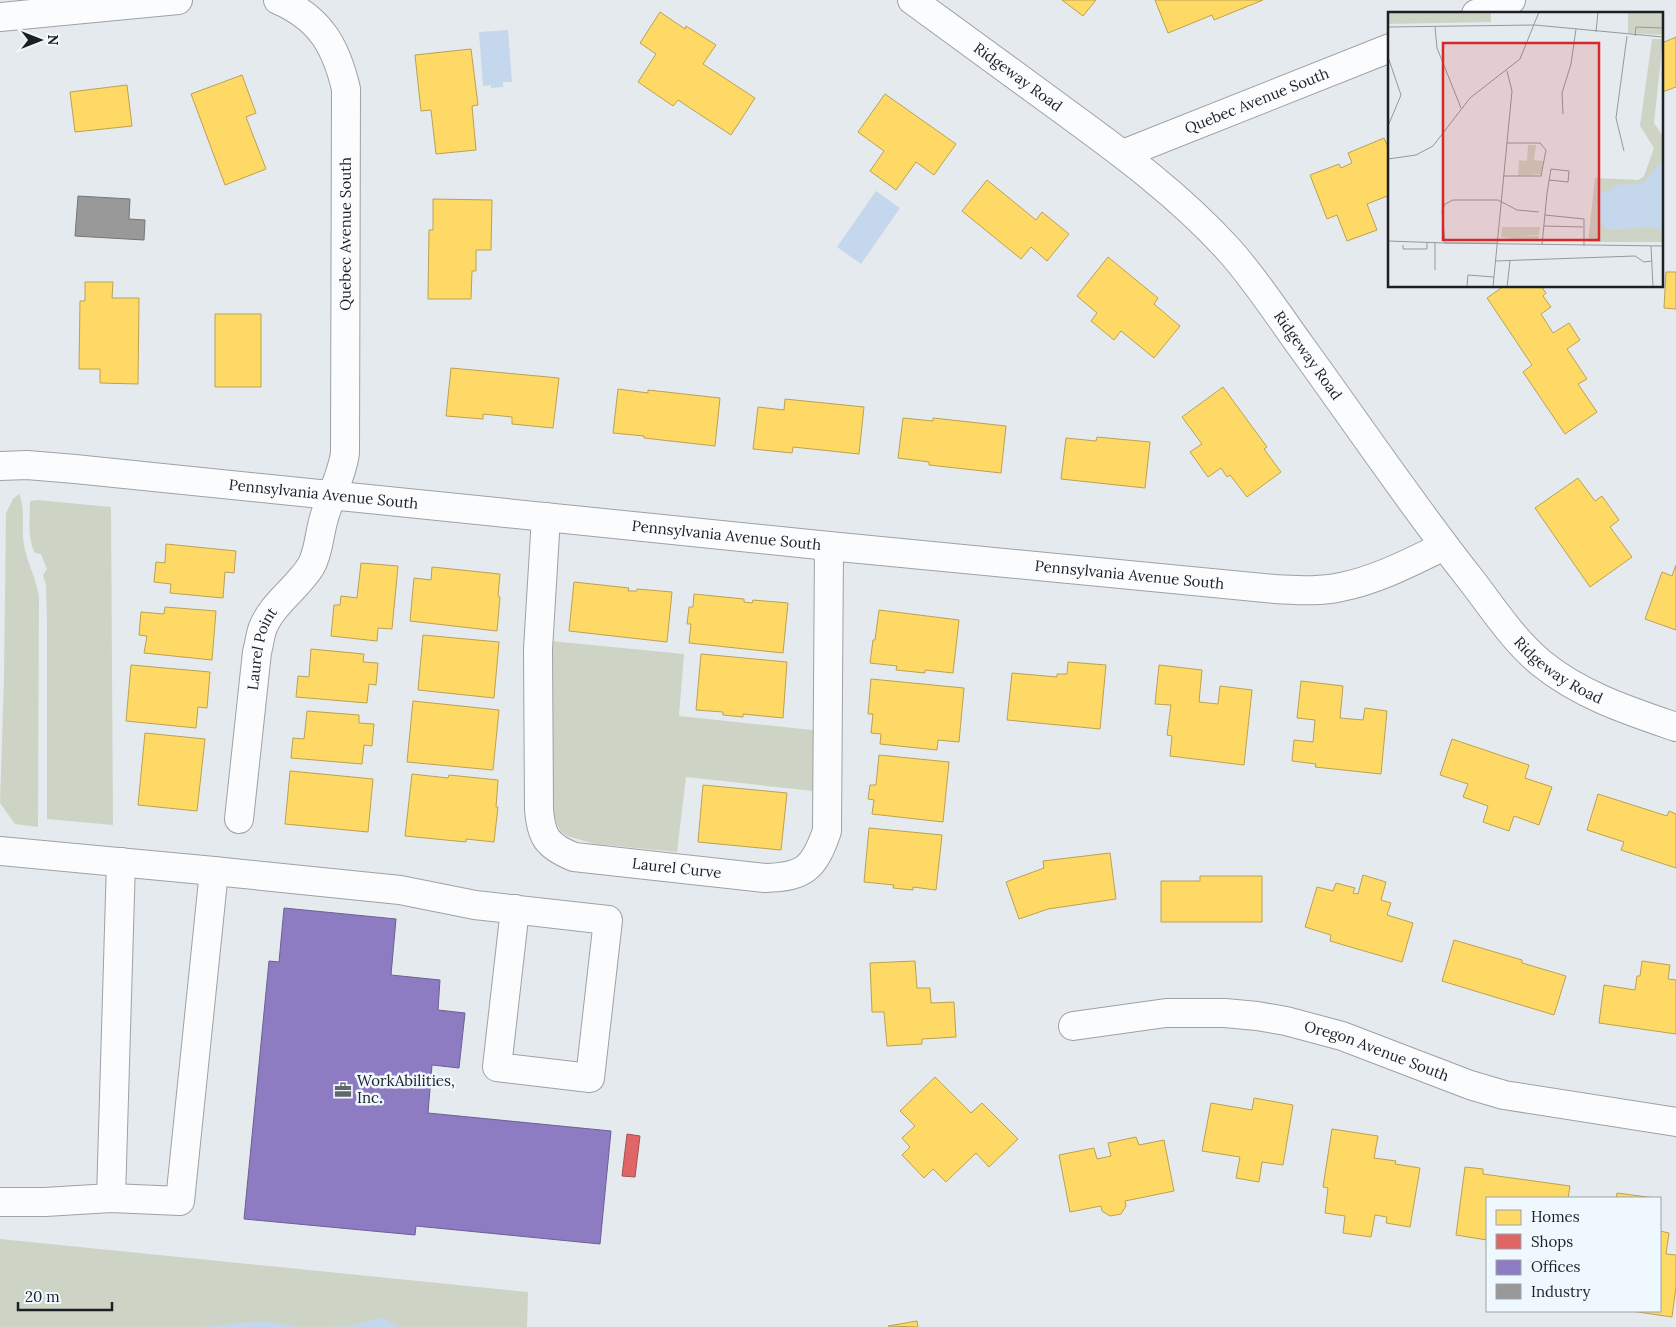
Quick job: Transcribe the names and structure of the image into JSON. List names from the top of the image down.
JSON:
{
  "streets": {
    "street": [
      "Ridgeway Road",
      "Quebec Avenue South",
      "Pennsylvania Avenue South",
      "Laurel Point",
      "Laurel Curve",
      "Oregon Avenue South"
    ]
  },
  "crossings": [
    ["Ridgeway Road", "Quebec Avenue South"],
    ["Ridgeway Road", "Pennsylvania Avenue South"],
    ["Quebec Avenue South", "Pennsylvania Avenue South"],
    ["Quebec Avenue South", "Laurel Point"],
    ["Pennsylvania Avenue South", "Laurel Point"],
    ["Pennsylvania Avenue South", "Laurel Curve"]
  ],
  "places": {
    "office": ["WorkAbilities, Inc."]
  },
  "legend": [
    "Homes",
    "Shops",
    "Offices",
    "Industry"
  ],
  "scale_bar": "20 m",
  "north": "right"
}
